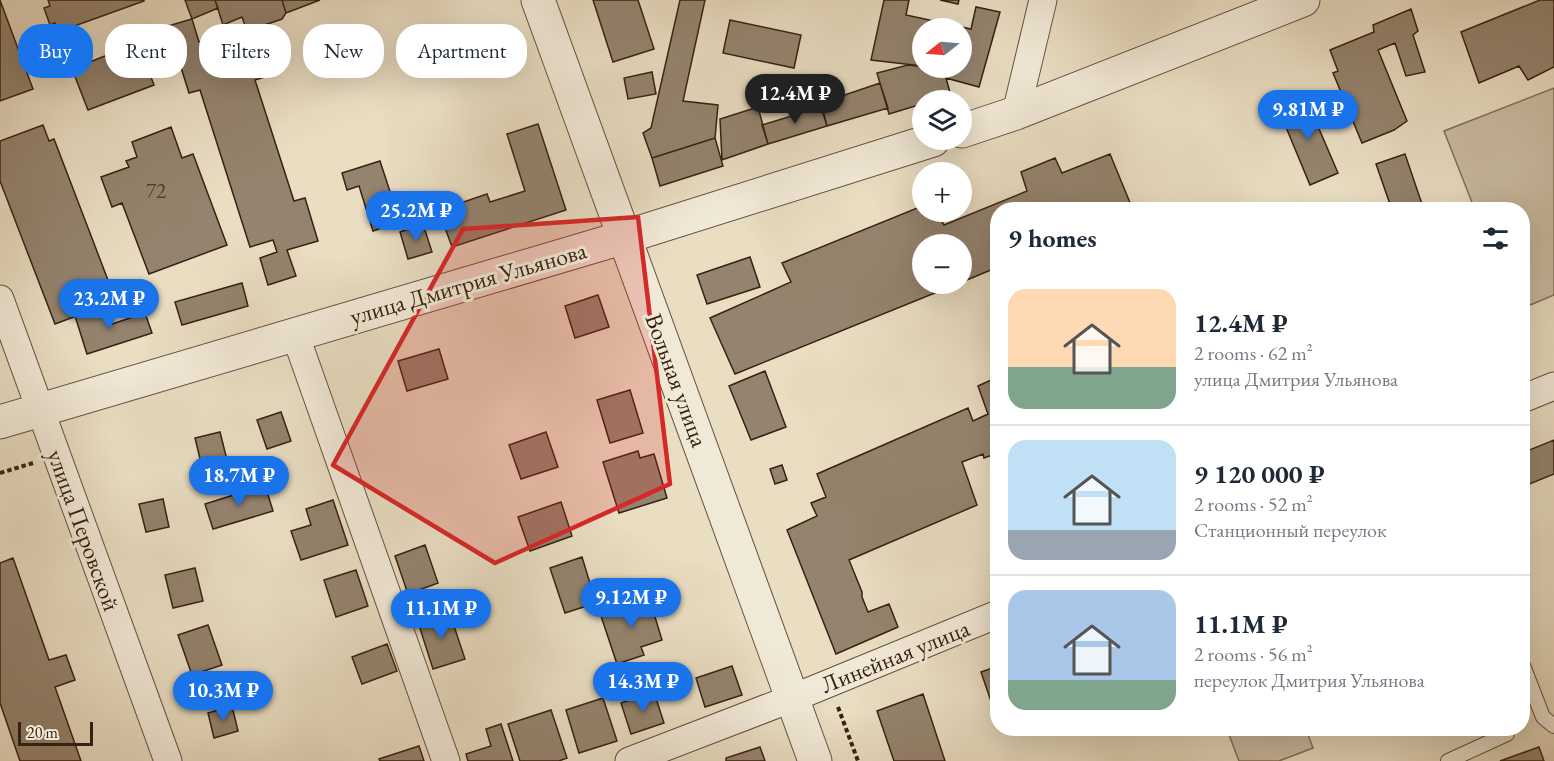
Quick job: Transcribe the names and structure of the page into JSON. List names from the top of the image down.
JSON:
{
  "streets": {
    "street": [
      "улица Дмитрия Ульянова",
      "Вольная улица",
      "улица Перовской",
      "Линейная улица"
    ]
  },
  "crossings": [
    ["улица Дмитрия Ульянова", "Вольная улица"],
    ["улица Дмитрия Ульянова", "улица Перовской"],
    ["Вольная улица", "Линейная улица"]
  ],
  "house_numbers": ["72"],
  "scale_bar": "20 m",
  "north": "left",
  "page": {
    "map_buttons": ["+", "−"],
    "chip": [
      "Buy",
      "Rent",
      "Filters",
      "New",
      "Apartment"
    ],
    "price": [
      "12.4M ₽",
      "9.81M ₽",
      "25.2M ₽",
      "23.2M ₽",
      "18.7M ₽",
      "9.12M ₽",
      "11.1M ₽",
      "14.3M ₽",
      "10.3M ₽"
    ],
    "heading": "9 homes",
    "list": [
      {
        "name": "12.4M ₽",
        "note": "2 rooms · 62 m² · улица Дмитрия Ульянова"
      },
      {
        "name": "9 120 000 ₽",
        "note": "2 rooms · 52 m² · Станционный переулок"
      },
      {
        "name": "11.1M ₽",
        "note": "2 rooms · 56 m² · переулок Дмитрия Ульянова"
      }
    ],
    "scale": "20 m"
  }
}
